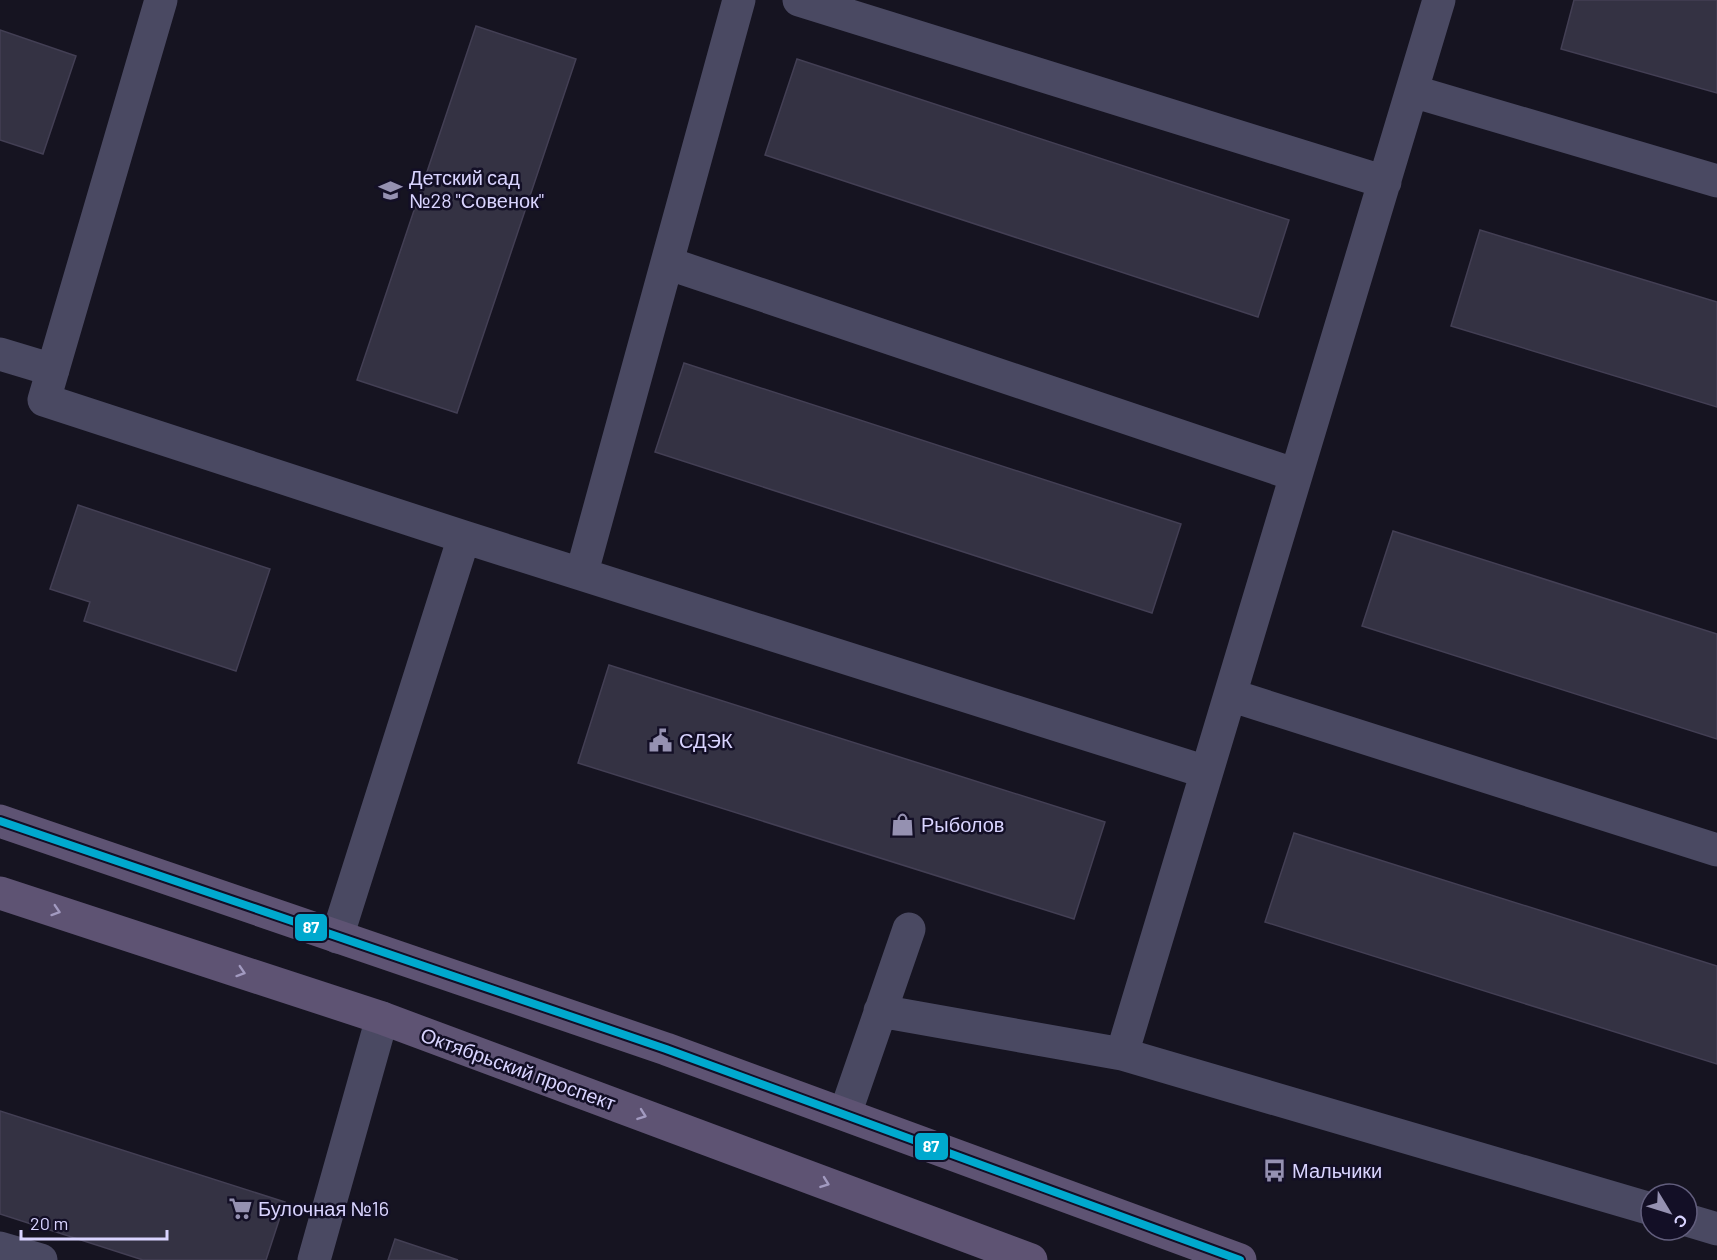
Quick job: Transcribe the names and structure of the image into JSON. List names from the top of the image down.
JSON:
{
  "streets": {
    "main road": ["Октябрьский проспект"]
  },
  "places": {
    "school or university": ["Детский сад №28 \"Совенок\""],
    "public building": ["СДЭК"],
    "shop": ["Рыболов"],
    "bus stop": ["Мальчики"],
    "supermarket": ["Булочная №16"]
  },
  "lines": ["transit line 87"],
  "scale_bar": "20 m",
  "north": "bottom right"
}
